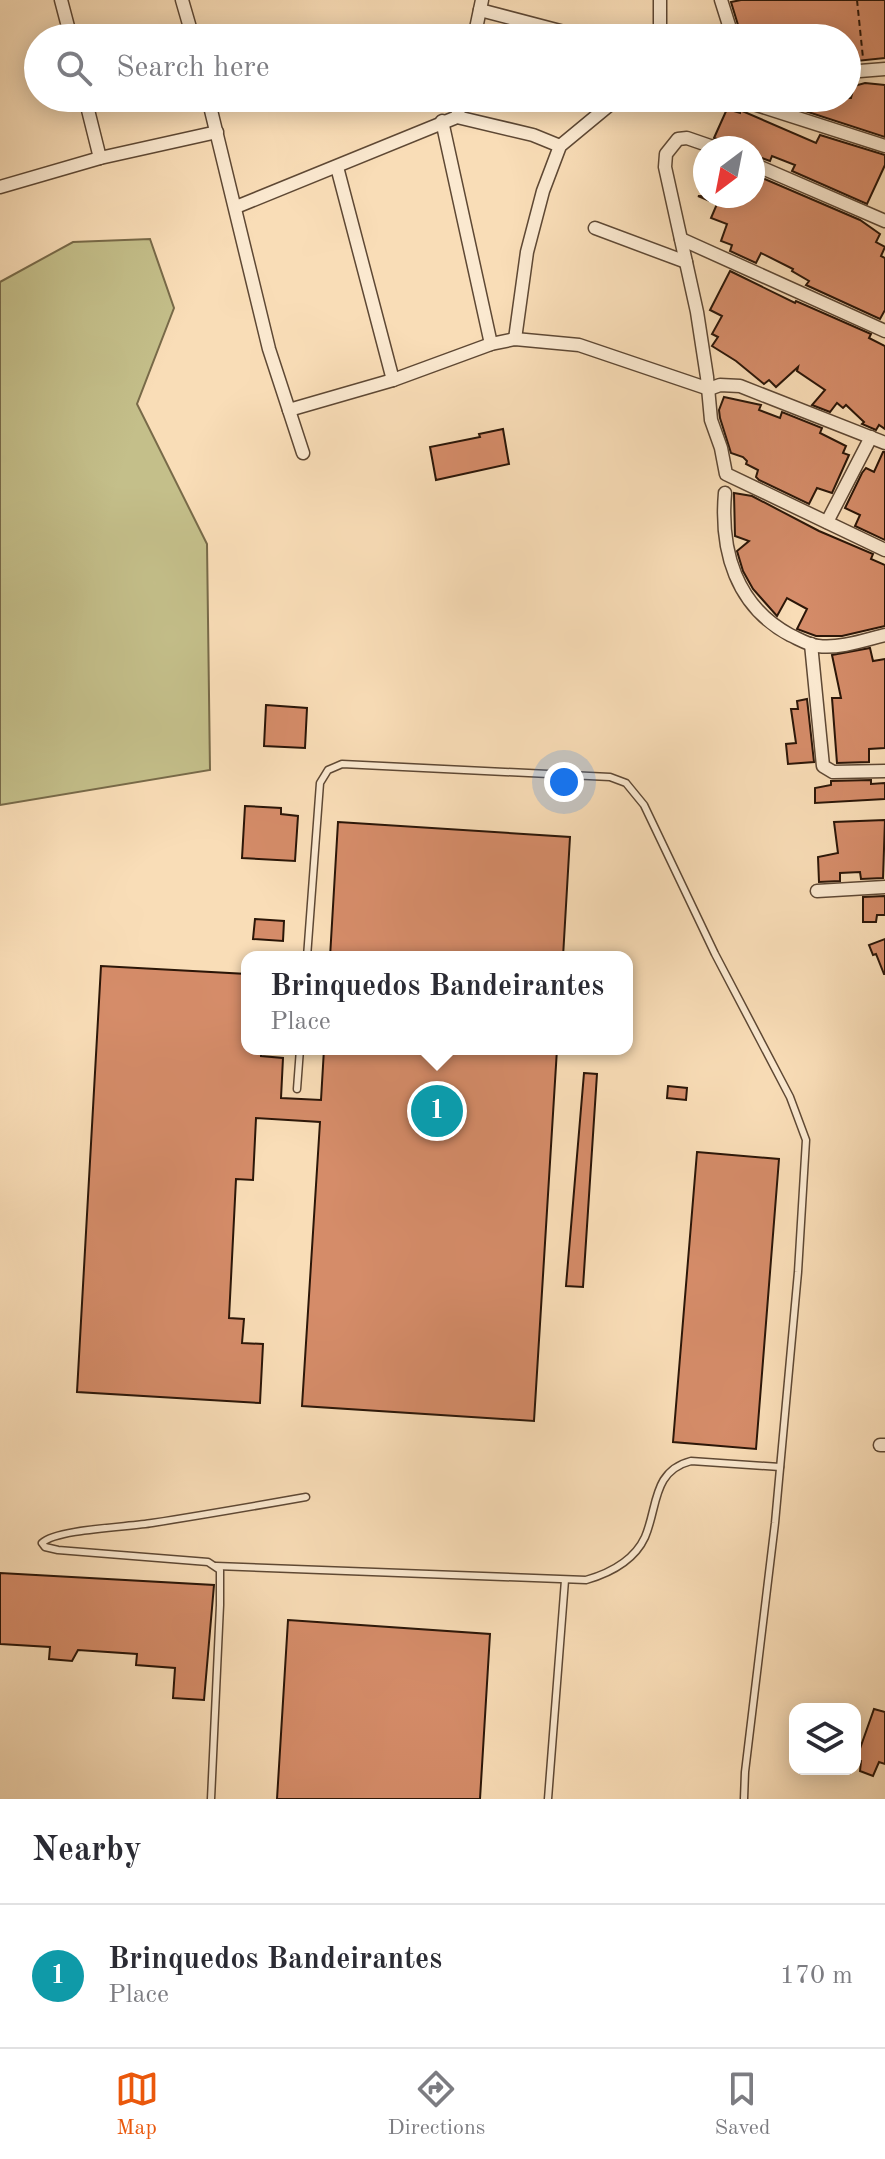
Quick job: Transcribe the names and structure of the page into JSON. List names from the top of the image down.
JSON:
{
  "north": "bottom left",
  "page": {
    "search": "Search here",
    "popup": ["Brinquedos Bandeirantes", "Place"],
    "pins": "1",
    "heading": "Nearby",
    "list": [
      {
        "mark": "1",
        "name": "Brinquedos Bandeirantes",
        "note": "Place",
        "value": "170 m"
      }
    ],
    "nav": ["Map", "Directions", "Saved"]
  }
}
